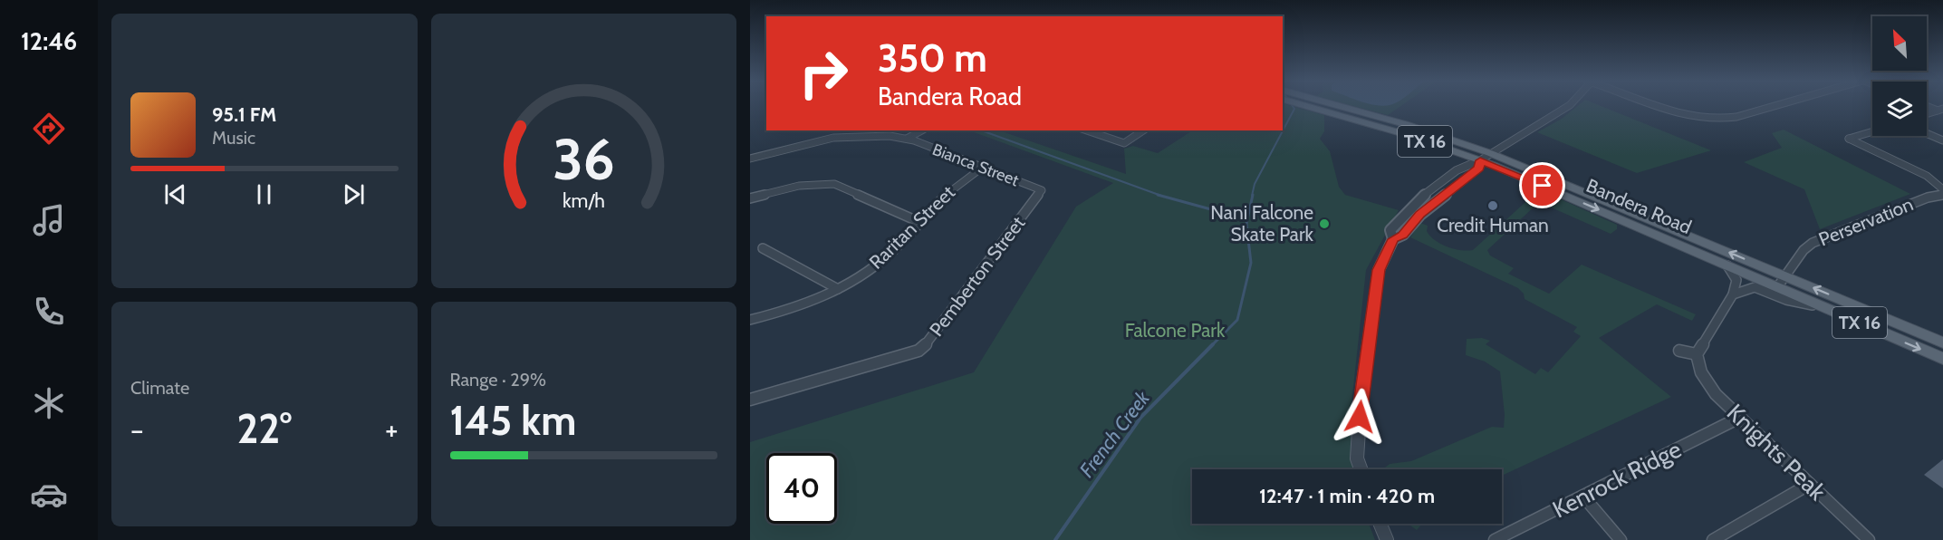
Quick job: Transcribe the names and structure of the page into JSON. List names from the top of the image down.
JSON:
{
  "streets": {
    "main road": ["TX 16", "Bandera Road"],
    "street": [
      "Bianca Street",
      "Perservation",
      "Raritan Street",
      "Pemberton Street",
      "Knights Peak",
      "Kenrock Ridge"
    ]
  },
  "crossings": [
    ["Bianca Street", "Raritan Street"],
    ["Bianca Street", "Pemberton Street"],
    ["Bandera Road", "Perservation"],
    ["Knights Peak", "Kenrock Ridge"]
  ],
  "water": ["French Creek"],
  "parks": ["Falcone Park"],
  "places": ["Credit Human", "Nani Falcone Skate Park"],
  "north": "top left",
  "page": {
    "tabs": "12:46",
    "turn": ["350 m", "Bandera Road"],
    "song": ["95.1 FM", "Music"],
    "tile": [
      "Climate",
      ["Range · 29%", "145 km"]
    ],
    "heat": ["−", "22°", "+"],
    "limit": "40",
    "trip": "12:47 · 1 min · 420 m",
    "gauge": ["36", "km/h"]
  }
}
